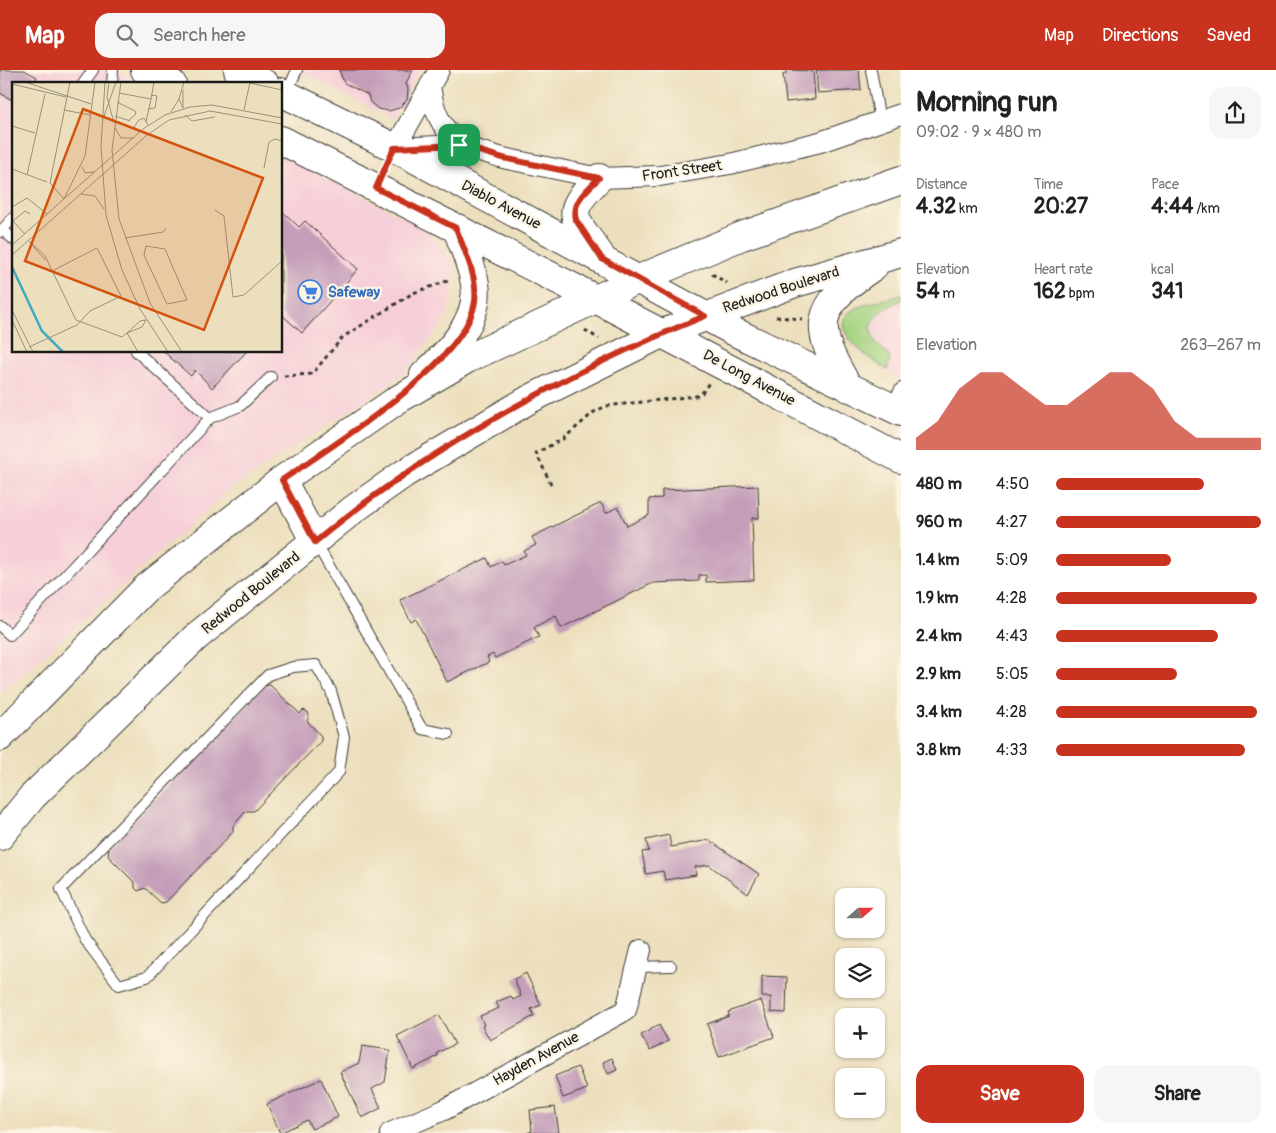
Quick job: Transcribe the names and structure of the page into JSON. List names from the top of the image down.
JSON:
{
  "streets": {
    "main road": ["Diablo Avenue", "Redwood Boulevard", "De Long Avenue"],
    "street": ["Front Street", "Hayden Avenue"]
  },
  "crossings": [
    ["Front Street", "Diablo Avenue"],
    ["Redwood Boulevard", "De Long Avenue"]
  ],
  "places": {
    "supermarket": ["Safeway"]
  },
  "north": "right",
  "page": {
    "header": "Map",
    "search": "Search here",
    "nav": ["Map", "Directions", "Saved"],
    "heading": ["Morning run", "09:02 · 9 × 480 m"],
    "stats": [
      ["Distance", "4.32 km"],
      ["Time", "20:27"],
      ["Pace", "4:44 /km"],
      ["Elevation", "54 m"],
      ["Heart rate", "162 bpm"],
      ["kcal", "341"]
    ],
    "chart": ["Elevation", "263–267 m"],
    "list": [
      {
        "name": "480 m",
        "note": "4:50"
      },
      {
        "name": "960 m",
        "note": "4:27"
      },
      {
        "name": "1.4 km",
        "note": "5:09"
      },
      {
        "name": "1.9 km",
        "note": "4:28"
      },
      {
        "name": "2.4 km",
        "note": "4:43"
      },
      {
        "name": "2.9 km",
        "note": "5:05"
      },
      {
        "name": "3.4 km",
        "note": "4:28"
      },
      {
        "name": "3.8 km",
        "note": "4:33"
      }
    ],
    "map_buttons": ["+", "−"],
    "buttons": ["Save", "Share"]
  }
}
